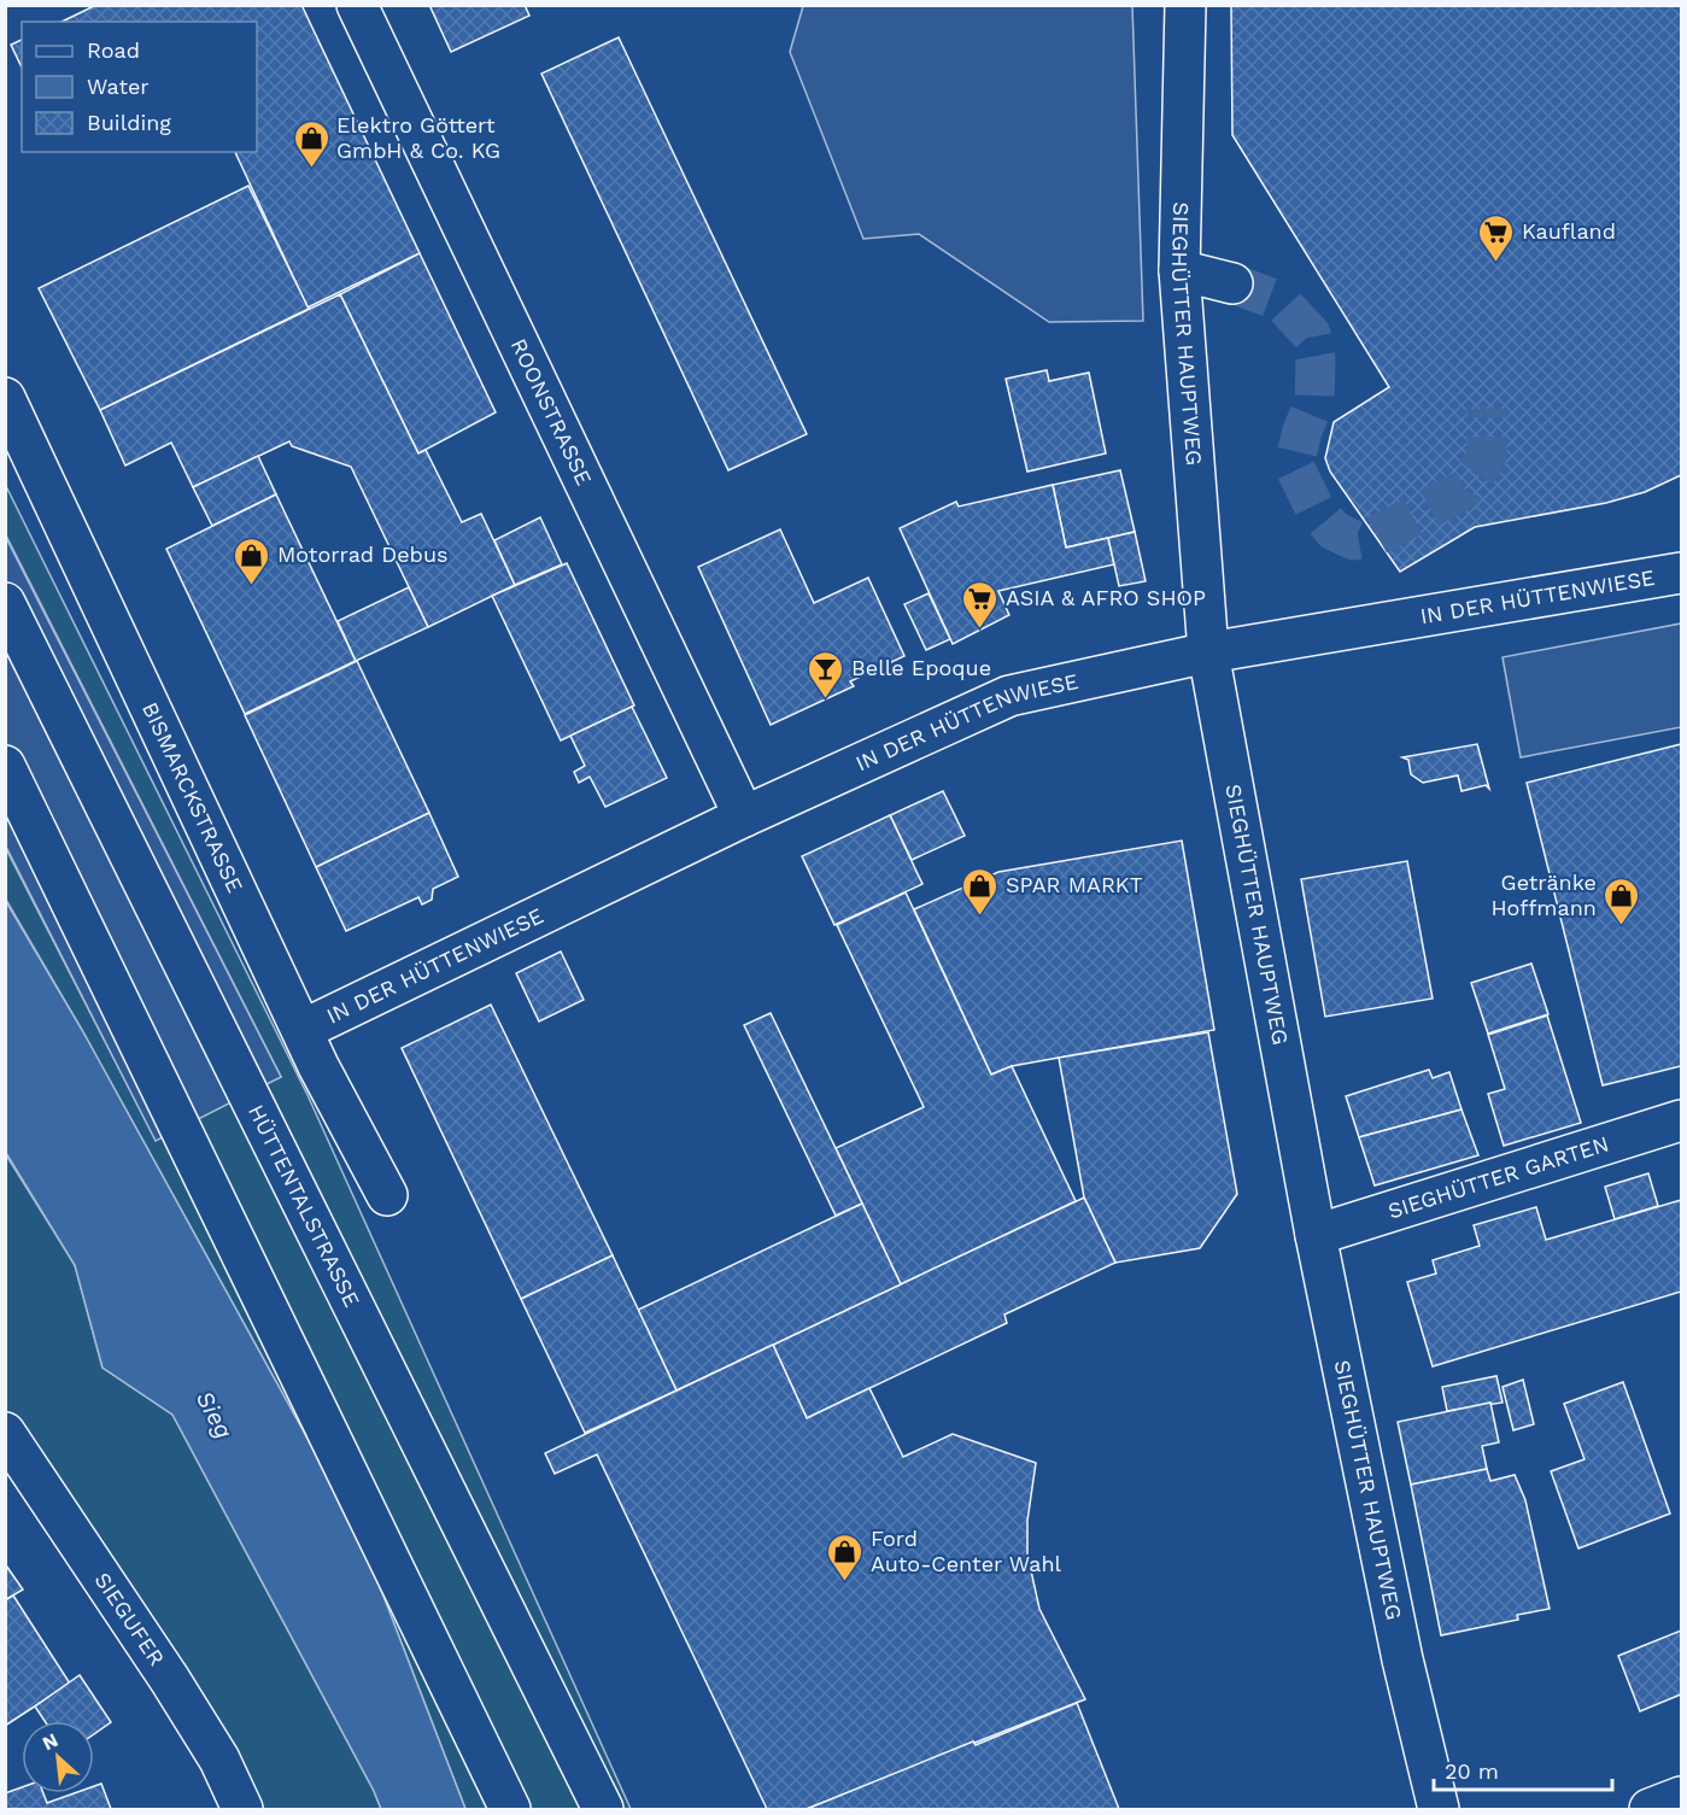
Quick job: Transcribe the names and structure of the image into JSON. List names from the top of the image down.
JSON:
{
  "streets": {
    "main road": [
      "SIEGHÜTTER HAUPTWEG",
      "ROONSTRASSE",
      "IN DER HÜTTENWIESE",
      "BISMARCKSTRASSE",
      "SIEGHÜTTER GARTEN",
      "HÜTTENTALSTRASSE",
      "SIEGUFER"
    ]
  },
  "crossings": [
    ["SIEGHÜTTER HAUPTWEG", "IN DER HÜTTENWIESE"],
    ["SIEGHÜTTER HAUPTWEG", "SIEGHÜTTER GARTEN"],
    ["ROONSTRASSE", "IN DER HÜTTENWIESE"],
    ["IN DER HÜTTENWIESE", "BISMARCKSTRASSE"]
  ],
  "water": ["Sieg"],
  "places": {
    "shop": [
      "Elektro Göttert GmbH & Co. KG",
      "Motorrad Debus",
      "SPAR MARKT",
      "Getränke Hoffmann",
      "Ford Auto-Center Wahl"
    ],
    "supermarket": ["Kaufland", "ASIA & AFRO SHOP"],
    "bar": ["Belle Epoque"]
  },
  "legend": ["Road", "Water", "Building"],
  "scale_bar": "20 m",
  "north": "top left"
}
